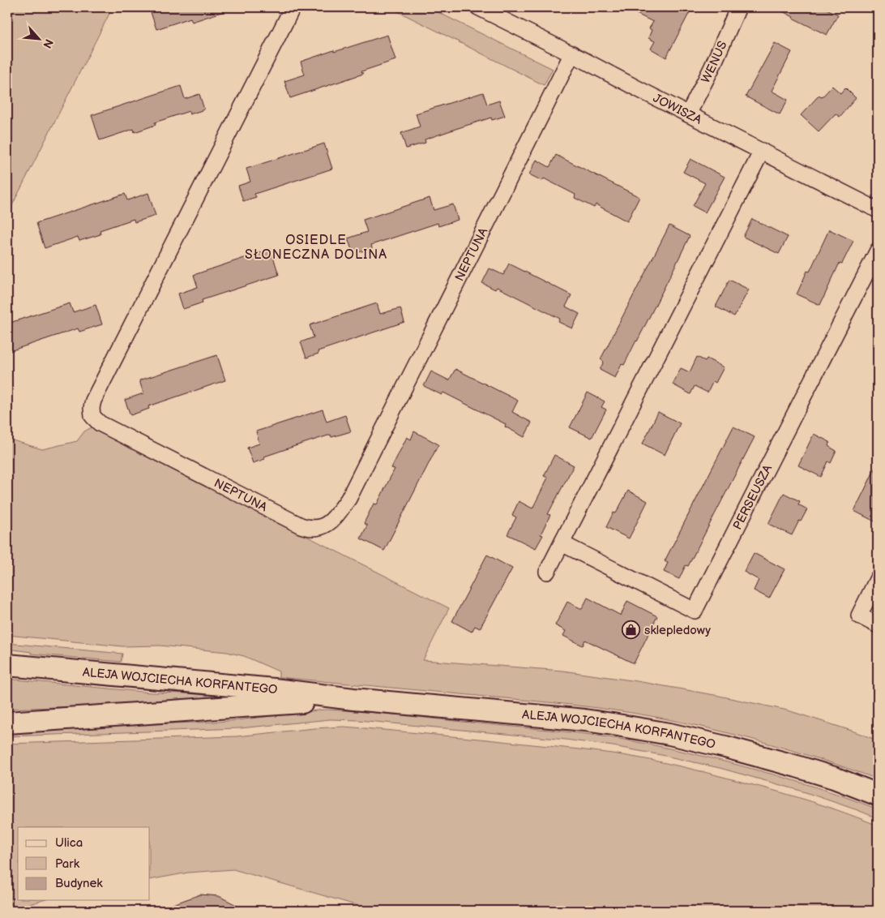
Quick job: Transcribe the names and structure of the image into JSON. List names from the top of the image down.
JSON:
{
  "streets": {
    "main road": ["ALEJA WOJCIECHA KORFANTEGO"],
    "street": [
      "WENUS",
      "JOWISZA",
      "NEPTUNA",
      "PERSEUSZA"
    ]
  },
  "crossings": [
    ["WENUS", "JOWISZA"],
    ["JOWISZA", "NEPTUNA"]
  ],
  "districts": ["OSIEDLE SŁONECZNA DOLINA"],
  "places": {
    "shop": ["sklepledowy"]
  },
  "legend": ["Ulica", "Park", "Budynek"],
  "north": "bottom right"
}
